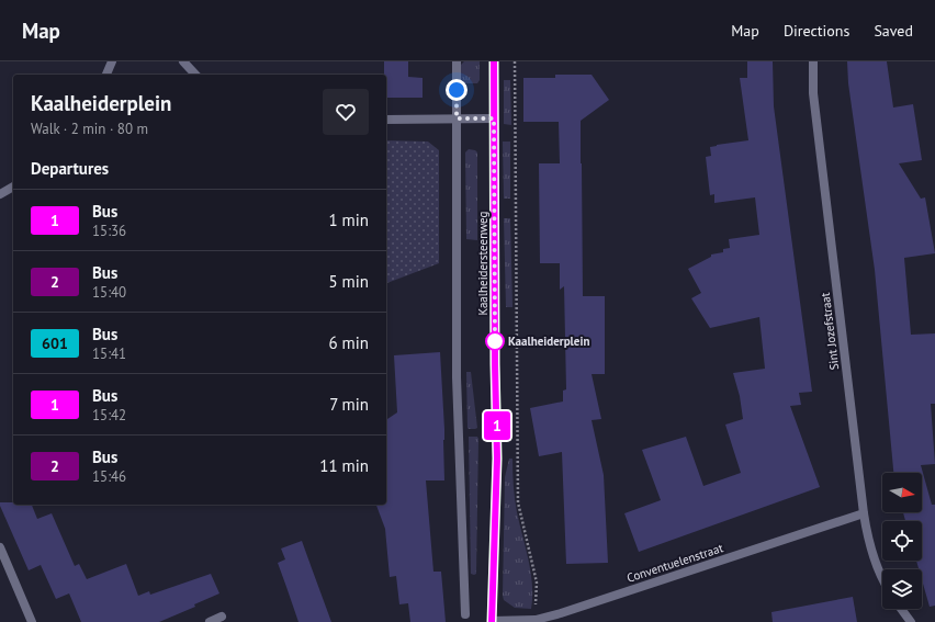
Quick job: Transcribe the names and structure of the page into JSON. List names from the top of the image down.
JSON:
{
  "streets": {
    "street": ["Kaalheidersteenweg", "Sint Jozefstraat", "Conventuelenstraat"]
  },
  "crossings": [
    ["Kaalheidersteenweg", "Conventuelenstraat"],
    ["Sint Jozefstraat", "Conventuelenstraat"]
  ],
  "places": ["Kaalheiderplein"],
  "lines": ["bus line 1"],
  "north": "right",
  "page": {
    "header": "Map",
    "nav": ["Map", "Directions", "Saved"],
    "on_map": "1",
    "heading": [
      ["Kaalheiderplein", "Walk · 2 min · 80 m"],
      "Departures"
    ],
    "list": [
      {
        "mark": "1",
        "name": "Bus",
        "note": "15:36",
        "value": "1 min"
      },
      {
        "mark": "2",
        "name": "Bus",
        "note": "15:40",
        "value": "5 min"
      },
      {
        "mark": "601",
        "name": "Bus",
        "note": "15:41",
        "value": "6 min"
      },
      {
        "mark": "1",
        "name": "Bus",
        "note": "15:42",
        "value": "7 min"
      },
      {
        "mark": "2",
        "name": "Bus",
        "note": "15:46",
        "value": "11 min"
      }
    ]
  }
}
